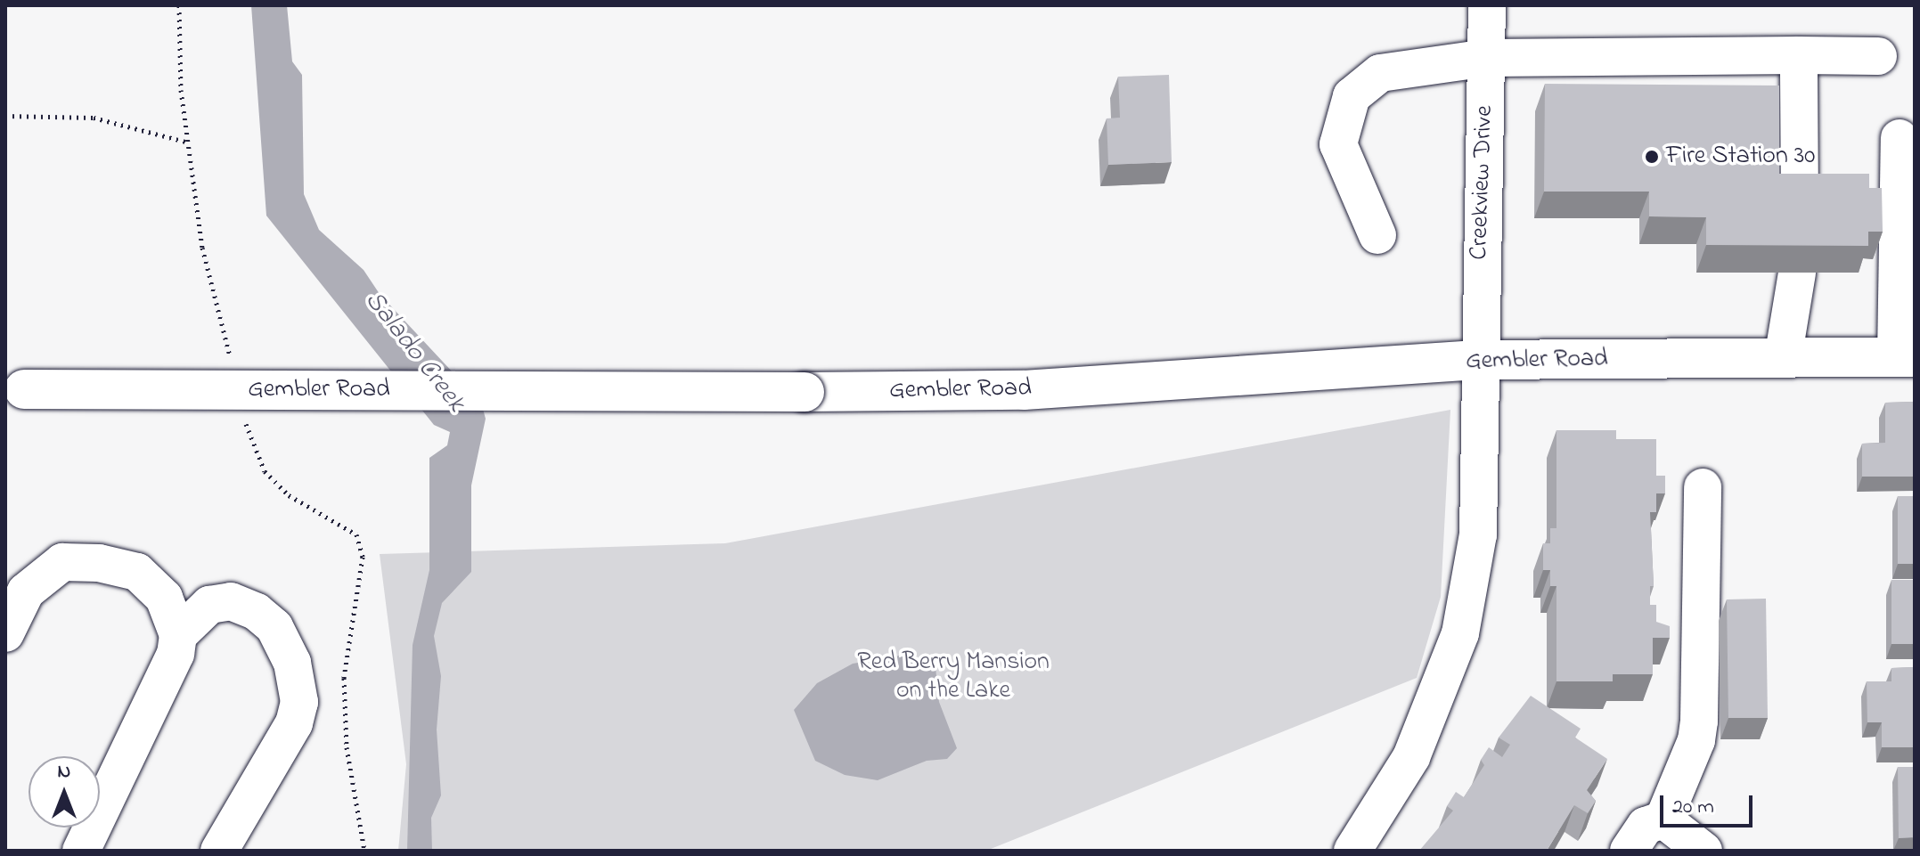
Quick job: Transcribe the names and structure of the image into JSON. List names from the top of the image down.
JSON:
{
  "streets": {
    "main road": ["Gembler Road"],
    "street": ["Creekview Drive"]
  },
  "crossings": [
    ["Creekview Drive", "Gembler Road"]
  ],
  "water": ["Salado Creek"],
  "parks": ["Red Berry Mansion on the Lake"],
  "places": ["Fire Station 30"],
  "scale_bar": "20 m",
  "north": "top"
}
